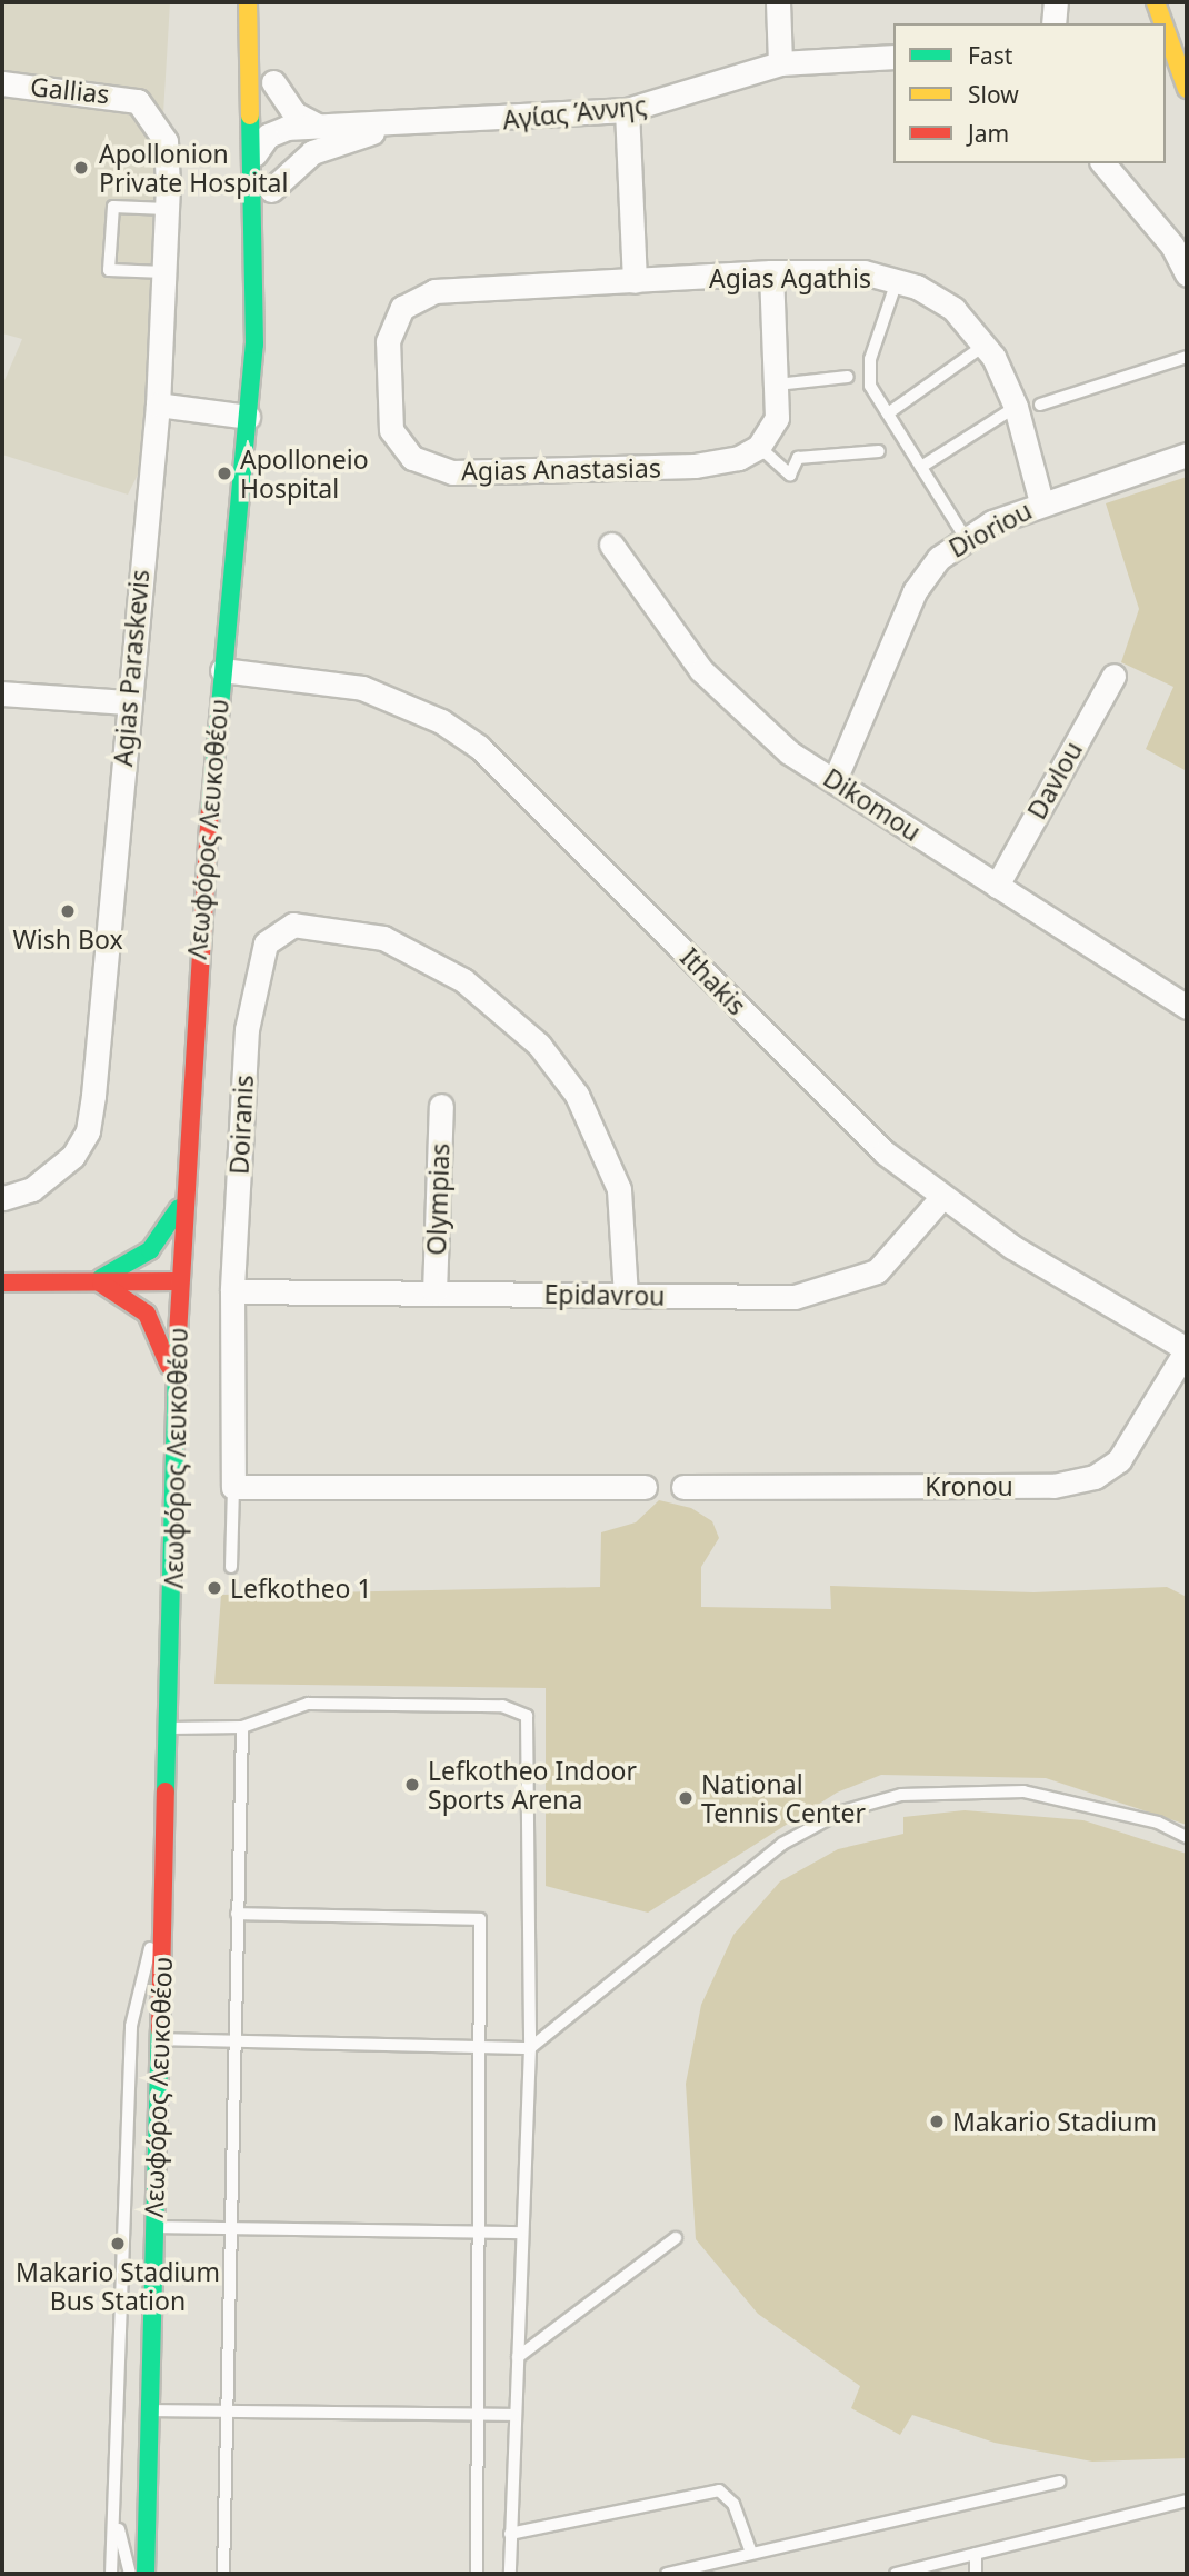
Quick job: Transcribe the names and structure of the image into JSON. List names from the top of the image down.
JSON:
{
  "streets": {
    "main road": ["Λεωφόρος Λευκοθέου"],
    "street": [
      "Gallias",
      "Αγίας Άννης",
      "Agias Agathis",
      "Agias Anastasias",
      "Dioriou",
      "Agias Paraskevis",
      "Davlou",
      "Dikomou",
      "Ithakis",
      "Doiranis",
      "Olympias",
      "Epidavrou",
      "Kronou"
    ]
  },
  "crossings": [
    ["Gallias", "Agias Paraskevis"],
    ["Αγίας Άννης", "Λεωφόρος Λευκοθέου"],
    ["Agias Agathis", "Agias Anastasias"],
    ["Agias Agathis", "Dioriou"],
    ["Dioriou", "Dikomou"],
    ["Davlou", "Dikomou"],
    ["Λεωφόρος Λευκοθέου", "Ithakis"],
    ["Ithakis", "Epidavrou"],
    ["Ithakis", "Kronou"],
    ["Doiranis", "Epidavrou"],
    ["Olympias", "Epidavrou"]
  ],
  "places": [
    "Apollonion Private Hospital",
    "Apolloneio Hospital",
    "Wish Box",
    "Lefkotheo 1",
    "Lefkotheo Indoor Sports Arena",
    "National Tennis Center",
    "Makario Stadium",
    "Makario Stadium Bus Station"
  ],
  "legend": ["Fast", "Slow", "Jam"]
}
